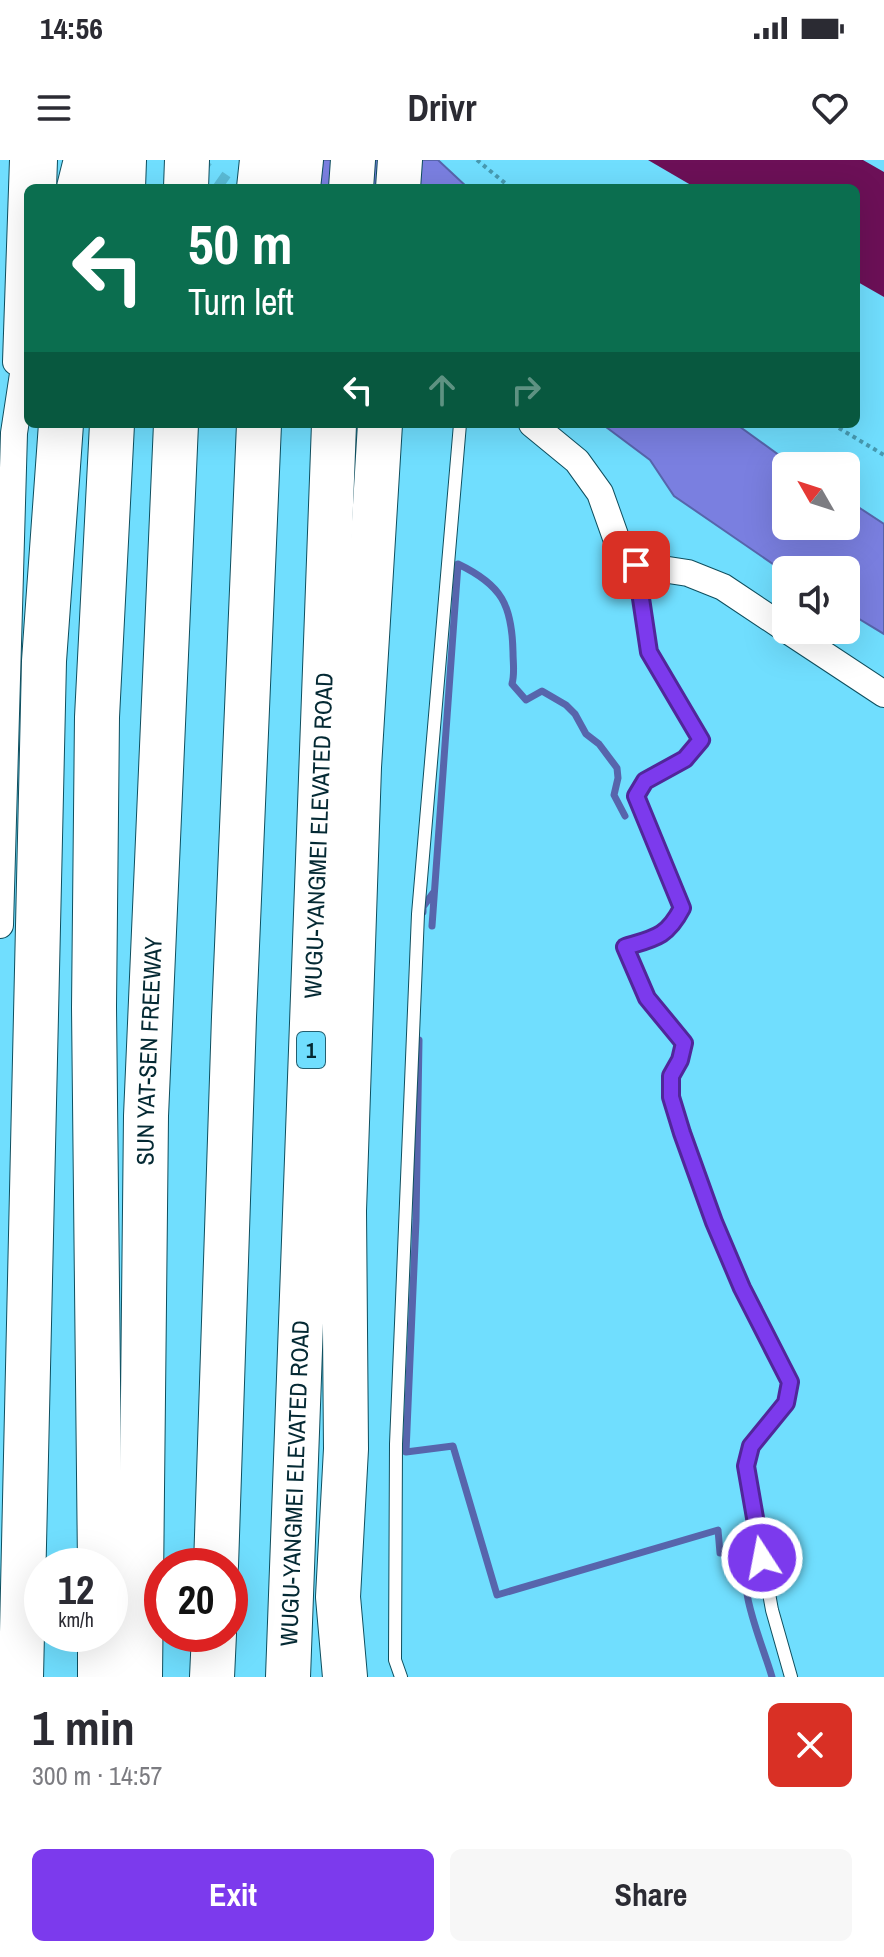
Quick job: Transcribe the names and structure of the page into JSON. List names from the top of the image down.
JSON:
{
  "streets": {
    "highway": ["WUGU-YANGMEI ELEVATED ROAD", "SUN YAT-SEN FREEWAY", "1"]
  },
  "north": "top left",
  "page": {
    "status": "14:56",
    "header": "Drivr",
    "turn": ["50 m", "Turn left"],
    "speed": "12 km/h",
    "limit": "20",
    "heading": ["1 min", "300 m · 14:57"],
    "buttons": ["Exit", "Share"]
  }
}
